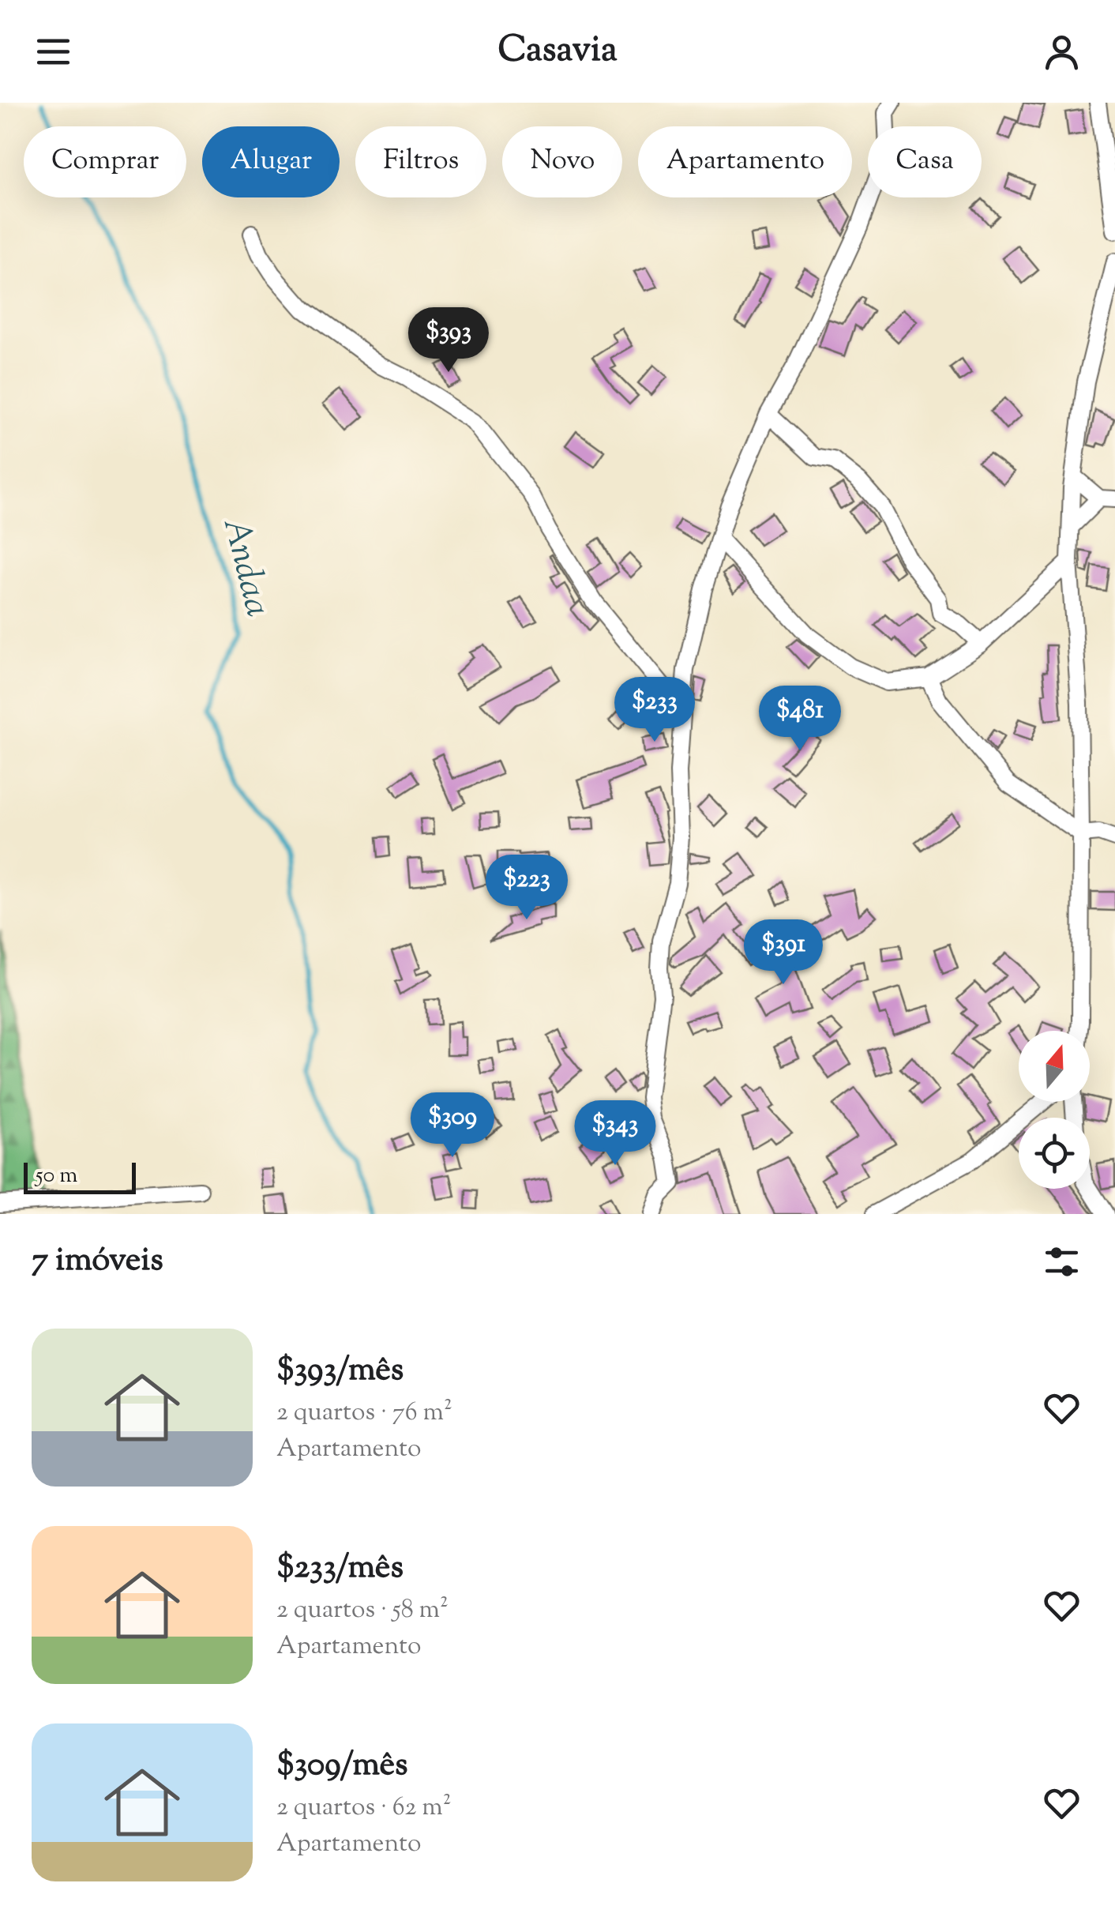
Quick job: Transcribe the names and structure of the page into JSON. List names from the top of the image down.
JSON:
{
  "water": ["Andaa"],
  "scale_bar": "50 m",
  "north": "top",
  "page": {
    "header": "Casavia",
    "chip": [
      "Comprar",
      "Alugar",
      "Filtros",
      "Novo",
      "Apartamento",
      "Casa"
    ],
    "price": [
      "$393",
      "$233",
      "$481",
      "$223",
      "$391",
      "$309",
      "$343"
    ],
    "scale": "50 m",
    "heading": "7 imóveis",
    "list": [
      {
        "name": "$393/mês",
        "note": "2 quartos · 76 m² · Apartamento"
      },
      {
        "name": "$233/mês",
        "note": "2 quartos · 58 m² · Apartamento"
      },
      {
        "name": "$309/mês",
        "note": "2 quartos · 62 m² · Apartamento"
      }
    ]
  }
}
